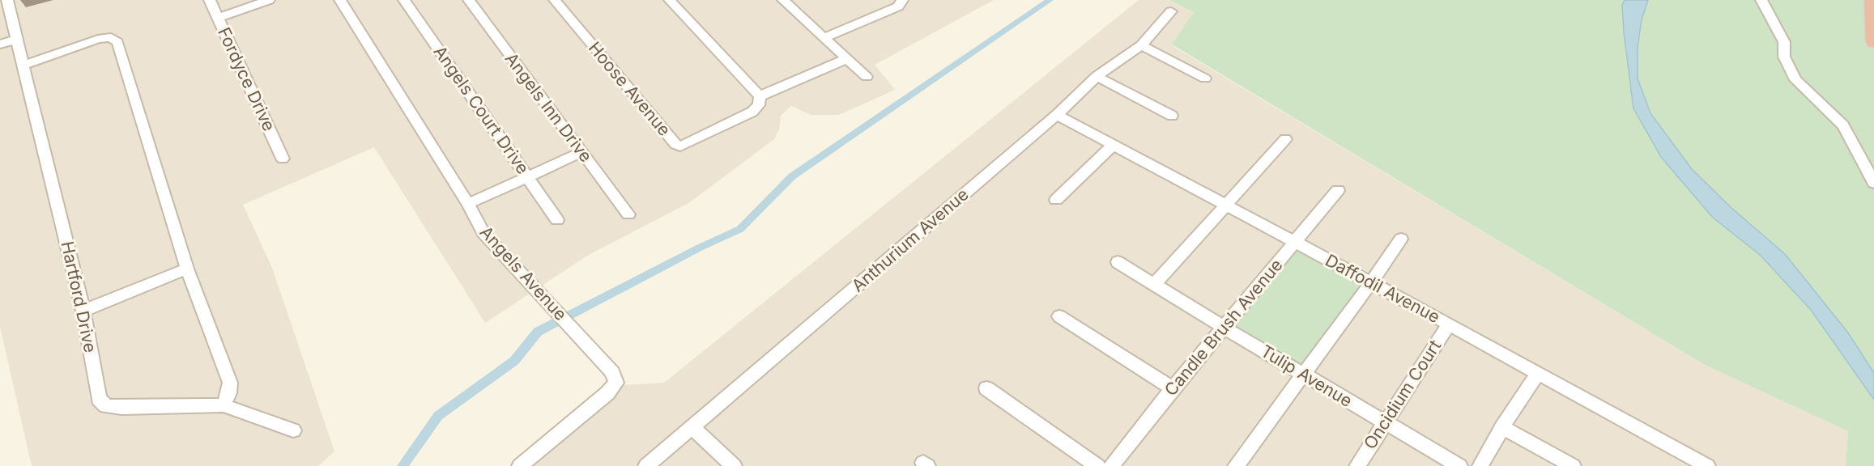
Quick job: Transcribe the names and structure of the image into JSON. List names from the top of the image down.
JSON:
{
  "streets": {
    "street": [
      "Fordyce Drive",
      "Hoose Avenue",
      "Angels Inn Drive",
      "Angels Court Drive",
      "Anthurium Avenue",
      "Angels Avenue",
      "Daffodil Avenue",
      "Hartford Drive",
      "Candle Brush Avenue",
      "Tulip Avenue",
      "Oncidium Court"
    ]
  },
  "crossings": [
    ["Anthurium Avenue", "Daffodil Avenue"],
    ["Daffodil Avenue", "Candle Brush Avenue"],
    ["Daffodil Avenue", "Oncidium Court"],
    ["Candle Brush Avenue", "Tulip Avenue"],
    ["Tulip Avenue", "Oncidium Court"]
  ]
}
